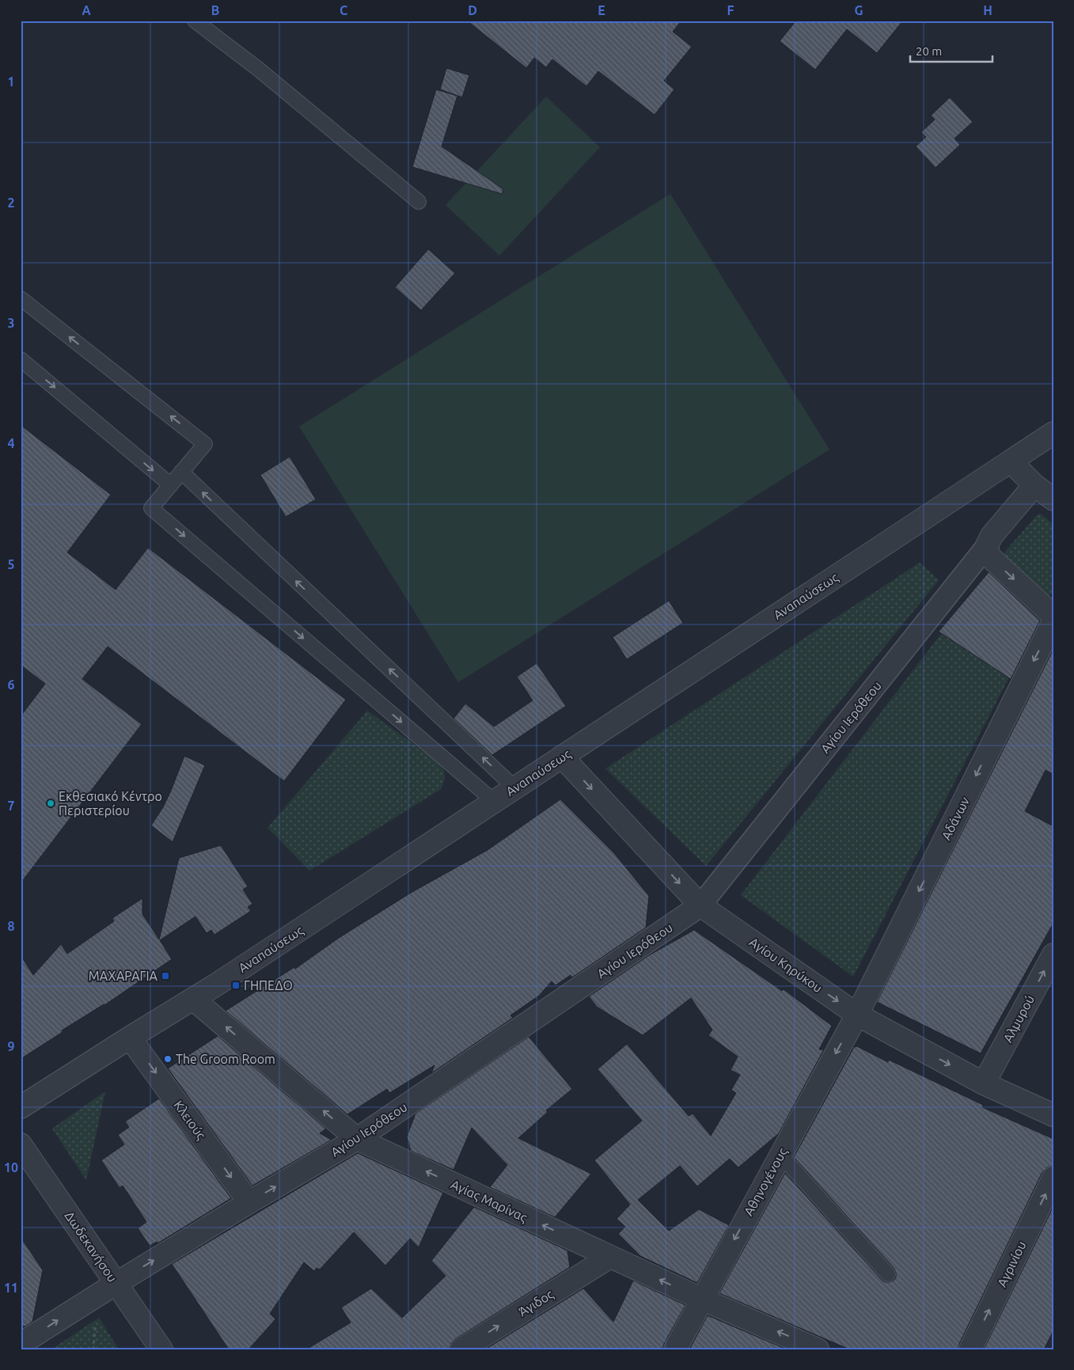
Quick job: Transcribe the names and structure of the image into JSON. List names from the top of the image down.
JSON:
{
  "streets": {
    "street": [
      "Αναπαύσεως",
      "Αγίου Ιερόθεου",
      "Αδάνων",
      "Αγίου Κηρύκου",
      "Αλμυρού",
      "Κλειούς",
      "Αθηνογένους",
      "Αγίας Μαρίνας",
      "Δωδεκανήσου",
      "Αγρινίου",
      "Άγιδος"
    ]
  },
  "crossings": [
    ["Αναπαύσεως", "Αγίου Κηρύκου"],
    ["Αναπαύσεως", "Κλειούς"],
    ["Αναπαύσεως", "Αγίας Μαρίνας"],
    ["Αγίου Ιερόθεου", "Αγίου Κηρύκου"],
    ["Αγίου Ιερόθεου", "Κλειούς"],
    ["Αγίου Ιερόθεου", "Αγίας Μαρίνας"],
    ["Αγίου Ιερόθεου", "Δωδεκανήσου"],
    ["Αδάνων", "Αγίου Κηρύκου"],
    ["Αδάνων", "Αθηνογένους"],
    ["Αγίου Κηρύκου", "Αλμυρού"],
    ["Αγίου Κηρύκου", "Αθηνογένους"],
    ["Αθηνογένους", "Αγίας Μαρίνας"],
    ["Αγίας Μαρίνας", "Άγιδος"]
  ],
  "one_way": [
    "Αδάνων",
    "Αγίου Κηρύκου",
    "Αλμυρού",
    "Κλειούς",
    "Αθηνογένους",
    "Αγίας Μαρίνας",
    "Αγρινίου",
    "Άγιδος"
  ],
  "places": {
    "other": ["Εκθεσιακό Κέντρο Περιστερίου", "The Groom Room"],
    "transit": ["ΜΑΧΑΡΑΓΙΑ", "ΓΗΠΕΔΟ"]
  },
  "scale_bar": "20 m",
  "grid": {
    "columns": [
      "A",
      "B",
      "C",
      "D",
      "E",
      "F",
      "G",
      "H"
    ],
    "rows": [
      "1",
      "2",
      "3",
      "4",
      "5",
      "6",
      "7",
      "8",
      "9",
      "10",
      "11"
    ]
  }
}
